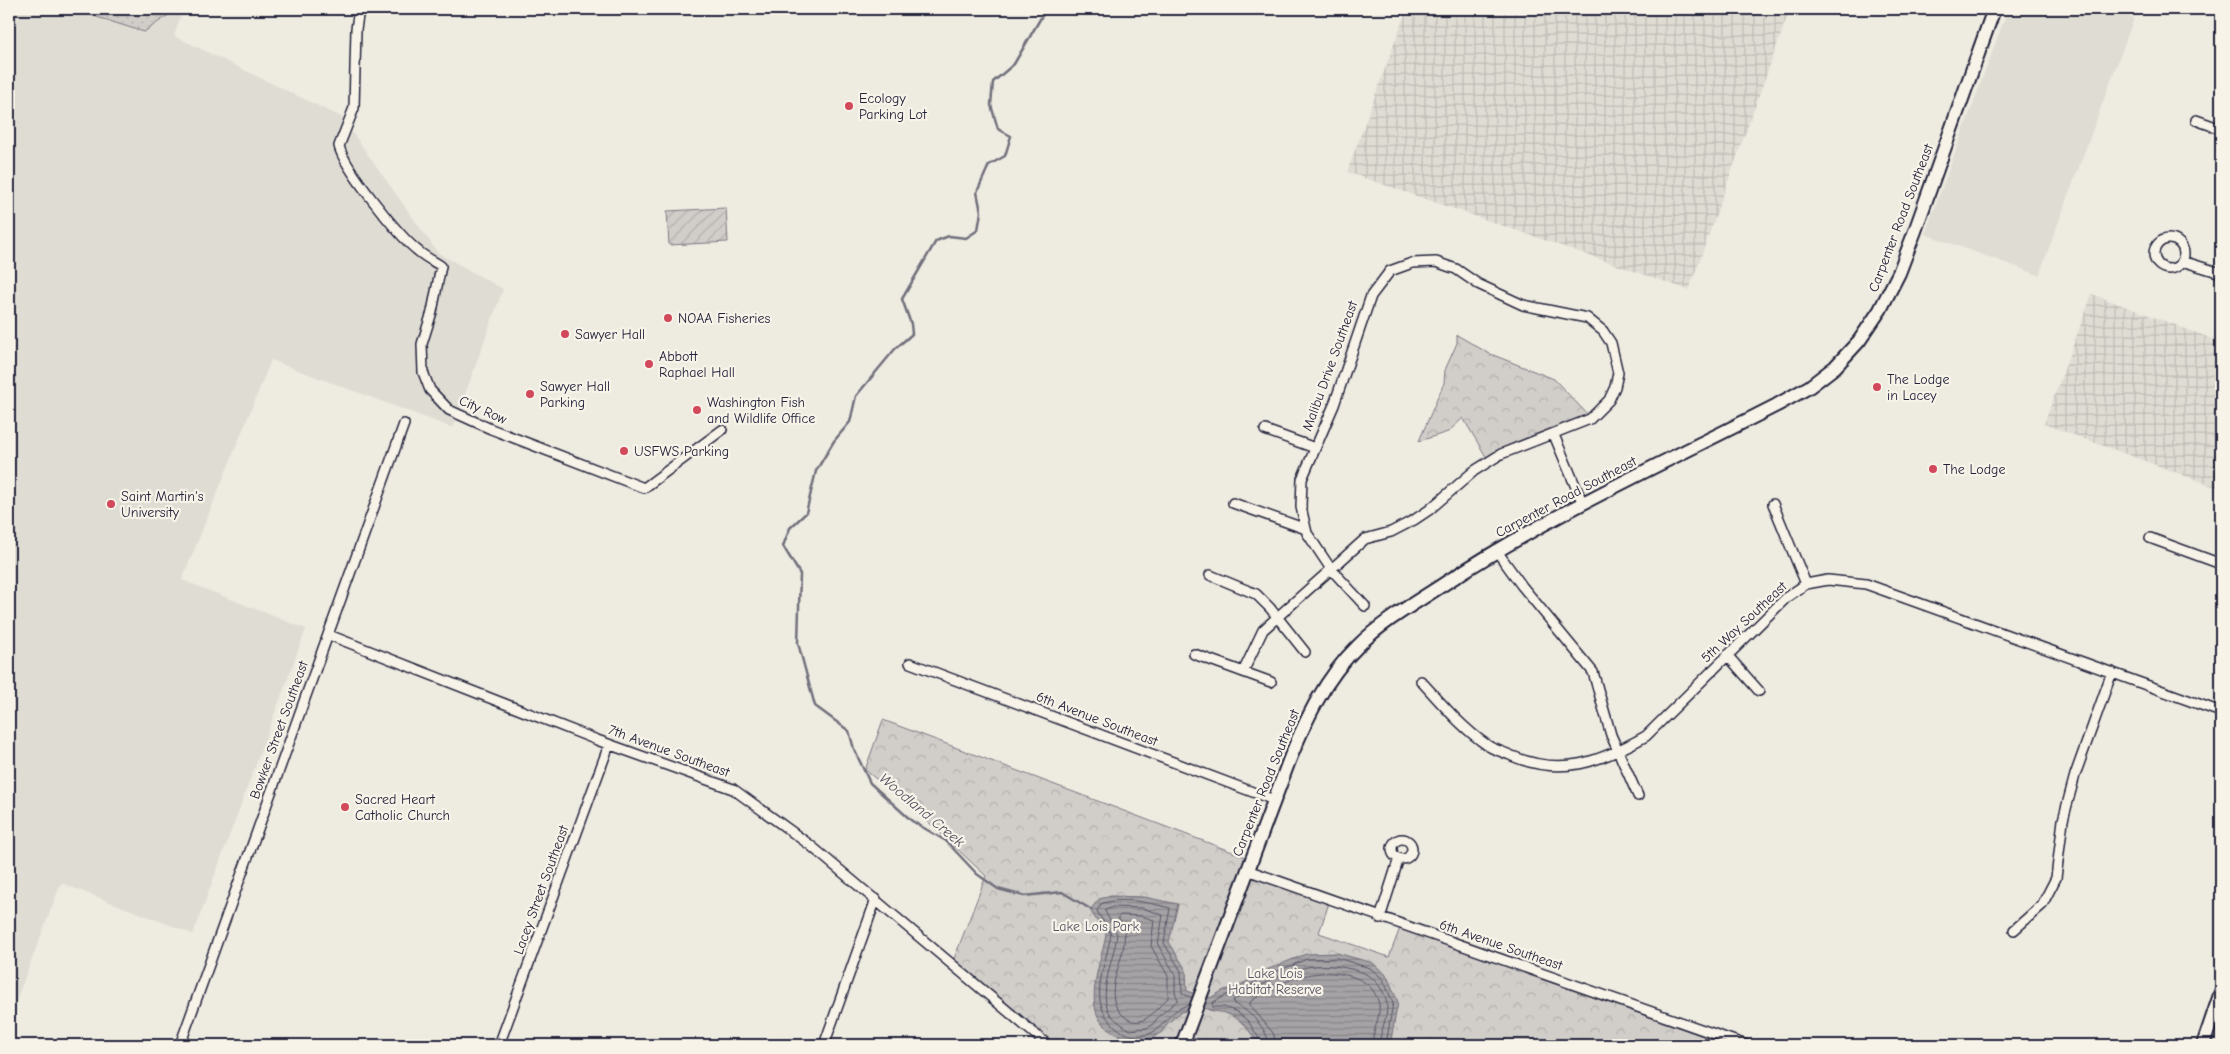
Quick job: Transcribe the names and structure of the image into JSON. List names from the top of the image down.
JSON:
{
  "streets": {
    "main road": ["Carpenter Road Southeast"],
    "street": [
      "Malibu Drive Southeast",
      "City Row",
      "5th Way Southeast",
      "6th Avenue Southeast",
      "Bowker Street Southeast",
      "7th Avenue Southeast",
      "Lacey Street Southeast"
    ]
  },
  "crossings": [
    ["Carpenter Road Southeast", "6th Avenue Southeast"],
    ["Bowker Street Southeast", "7th Avenue Southeast"],
    ["7th Avenue Southeast", "Lacey Street Southeast"]
  ],
  "water": ["Woodland Creek"],
  "parks": ["Lake Lois Park", "Lake Lois Habitat Reserve"],
  "places": [
    "Ecology Parking Lot",
    "NOAA Fisheries",
    "Sawyer Hall",
    "Abbott Raphael Hall",
    "The Lodge in Lacey",
    "Sawyer Hall Parking",
    "Washington Fish and Wildlife Office",
    "USFWS Parking",
    "The Lodge",
    "Saint Martin's University",
    "Sacred Heart Catholic Church"
  ]
}
